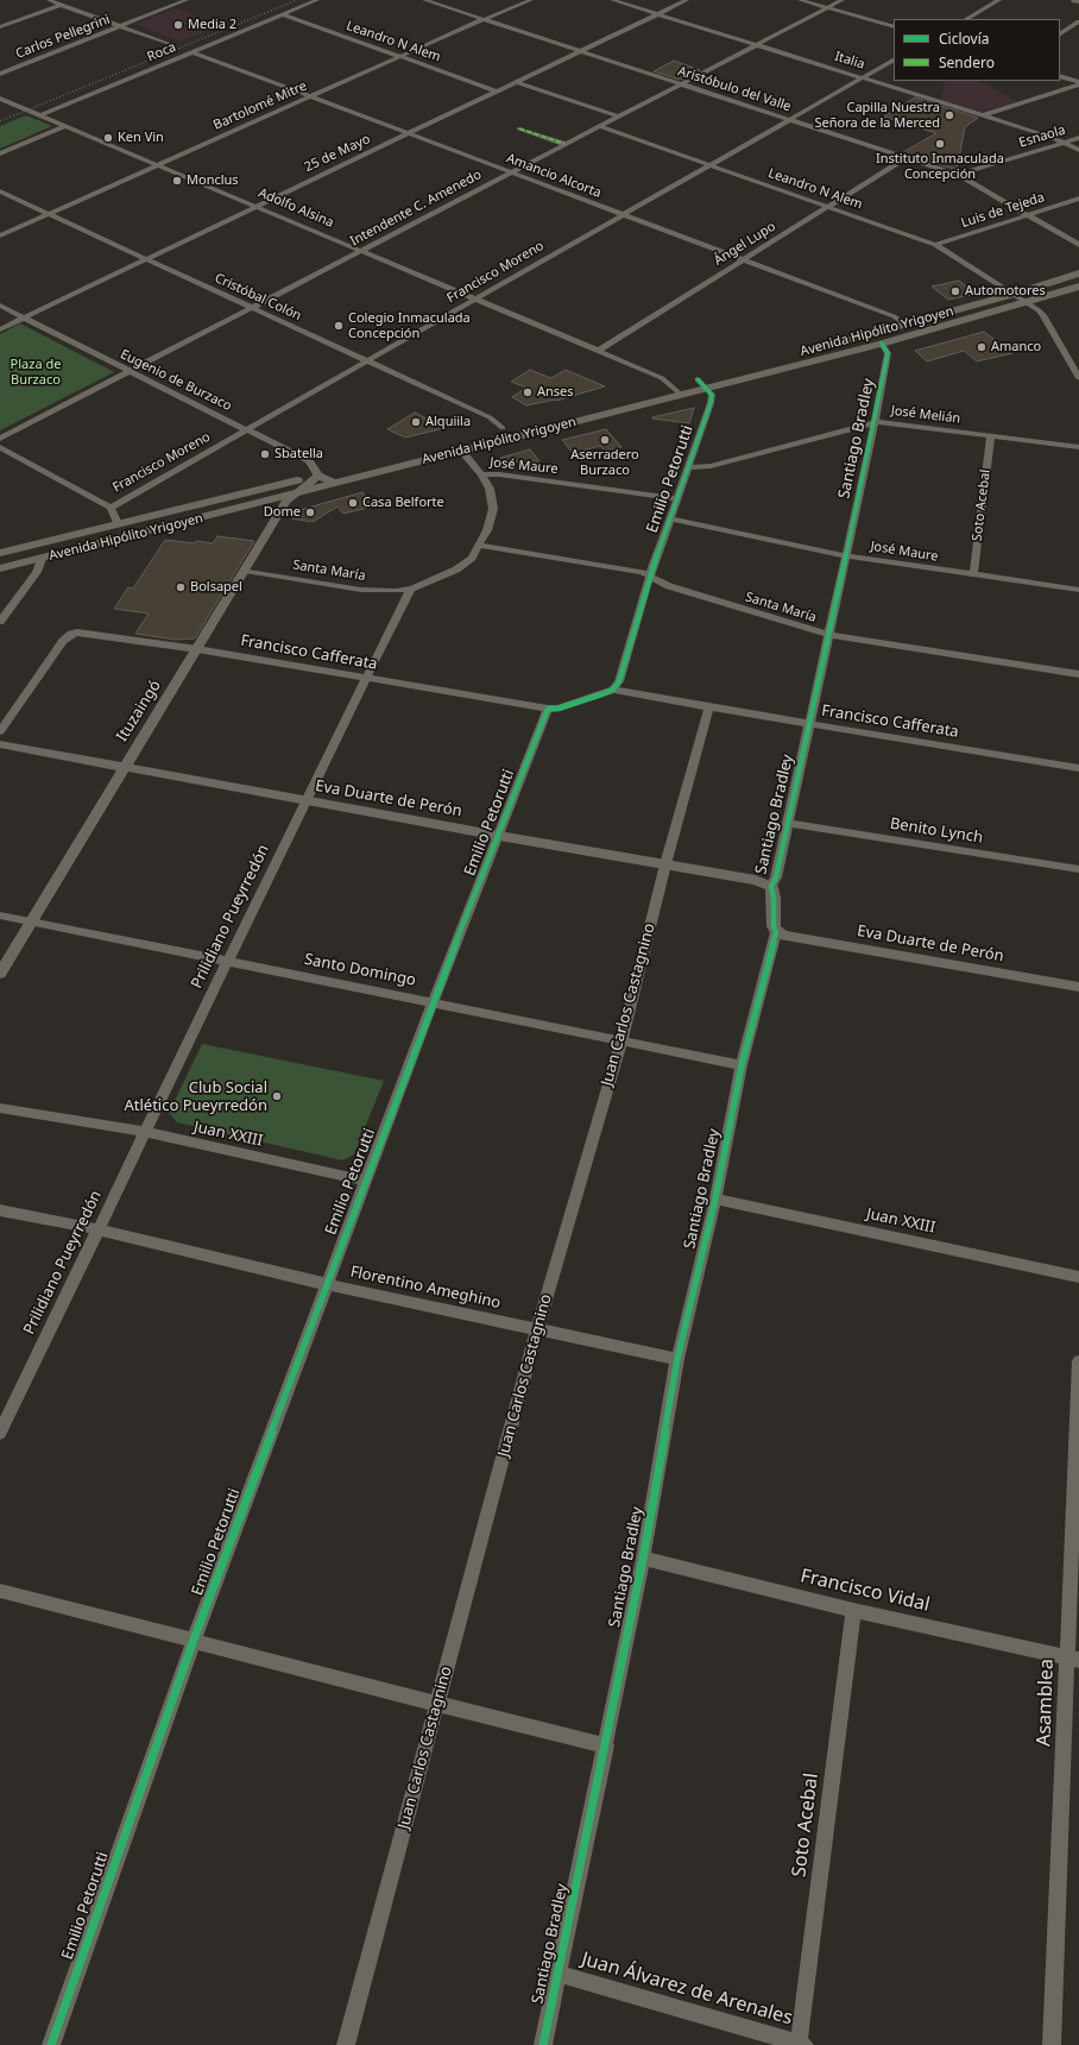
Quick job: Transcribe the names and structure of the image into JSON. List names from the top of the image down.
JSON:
{
  "streets": {
    "main road": ["Avenida Hipólito Yrigoyen"],
    "street": [
      "Carlos Pellegrini",
      "Leandro N Alem",
      "Roca",
      "Italia",
      "Aristóbulo del Valle",
      "Bartolomé Mitre",
      "Esnaola",
      "25 de Mayo",
      "Amancio Alcorta",
      "Adolfo Alsina",
      "Intendente C. Amenedo",
      "Luis de Tejeda",
      "Ángel Lupo",
      "Francisco Moreno",
      "Cristóbal Colón",
      "Eugenio de Burzaco",
      "José Melián",
      "Santiago Bradley",
      "José Maure",
      "Emilio Petorutti",
      "Soto Acebal",
      "Santa María",
      "Francisco Cafferata",
      "Ituzaingó",
      "Eva Duarte de Perón",
      "Benito Lynch",
      "Prilidiano Pueyrredón",
      "Santo Domingo",
      "Juan Carlos Castagnino",
      "Juan XXIII",
      "Florentino Ameghino",
      "Francisco Vidal",
      "Asamblea",
      "Juan Álvarez de Arenales"
    ]
  },
  "crossings": [
    ["Leandro N Alem", "Roca"],
    ["Leandro N Alem", "Bartolomé Mitre"],
    ["Leandro N Alem", "25 de Mayo"],
    ["Leandro N Alem", "Intendente C. Amenedo"],
    ["Leandro N Alem", "Luis de Tejeda"],
    ["Leandro N Alem", "Ángel Lupo"],
    ["Leandro N Alem", "Francisco Moreno"],
    ["Leandro N Alem", "Avenida Hipólito Yrigoyen"],
    ["Roca", "Amancio Alcorta"],
    ["Roca", "Adolfo Alsina"],
    ["Italia", "Esnaola"],
    ["Italia", "25 de Mayo"],
    ["Italia", "Intendente C. Amenedo"],
    ["Italia", "Francisco Moreno"],
    ["Aristóbulo del Valle", "Bartolomé Mitre"],
    ["Aristóbulo del Valle", "Esnaola"],
    ["Aristóbulo del Valle", "25 de Mayo"],
    ["Aristóbulo del Valle", "Intendente C. Amenedo"],
    ["Aristóbulo del Valle", "Luis de Tejeda"],
    ["Aristóbulo del Valle", "Ángel Lupo"],
    ["Aristóbulo del Valle", "Francisco Moreno"],
    ["Bartolomé Mitre", "Amancio Alcorta"],
    ["Bartolomé Mitre", "Adolfo Alsina"],
    ["Bartolomé Mitre", "Cristóbal Colón"],
    ["25 de Mayo", "Amancio Alcorta"],
    ["25 de Mayo", "Adolfo Alsina"],
    ["25 de Mayo", "Cristóbal Colón"],
    ["25 de Mayo", "Eugenio de Burzaco"],
    ["Amancio Alcorta", "Intendente C. Amenedo"],
    ["Amancio Alcorta", "Ángel Lupo"],
    ["Amancio Alcorta", "Francisco Moreno"],
    ["Amancio Alcorta", "Avenida Hipólito Yrigoyen"],
    ["Adolfo Alsina", "Intendente C. Amenedo"],
    ["Adolfo Alsina", "Ángel Lupo"],
    ["Adolfo Alsina", "Francisco Moreno"],
    ["Adolfo Alsina", "Avenida Hipólito Yrigoyen"],
    ["Intendente C. Amenedo", "Cristóbal Colón"],
    ["Intendente C. Amenedo", "Eugenio de Burzaco"],
    ["Francisco Moreno", "Cristóbal Colón"],
    ["Francisco Moreno", "Eugenio de Burzaco"],
    ["Cristóbal Colón", "Avenida Hipólito Yrigoyen"],
    ["Avenida Hipólito Yrigoyen", "Eugenio de Burzaco"],
    ["Avenida Hipólito Yrigoyen", "Santiago Bradley"],
    ["Avenida Hipólito Yrigoyen", "Emilio Petorutti"],
    ["Avenida Hipólito Yrigoyen", "Ituzaingó"],
    ["Eugenio de Burzaco", "Ituzaingó"],
    ["José Melián", "Santiago Bradley"],
    ["José Melián", "Emilio Petorutti"],
    ["José Melián", "Soto Acebal"],
    ["Santiago Bradley", "José Maure"],
    ["Santiago Bradley", "Santa María"],
    ["Santiago Bradley", "Francisco Cafferata"],
    ["Santiago Bradley", "Eva Duarte de Perón"],
    ["Santiago Bradley", "Benito Lynch"],
    ["Santiago Bradley", "Santo Domingo"],
    ["Santiago Bradley", "Juan XXIII"],
    ["Santiago Bradley", "Florentino Ameghino"],
    ["Santiago Bradley", "Francisco Vidal"],
    ["Santiago Bradley", "Juan Álvarez de Arenales"],
    ["José Maure", "Emilio Petorutti"],
    ["José Maure", "Soto Acebal"],
    ["Emilio Petorutti", "Santa María"],
    ["Emilio Petorutti", "Francisco Cafferata"],
    ["Emilio Petorutti", "Eva Duarte de Perón"],
    ["Emilio Petorutti", "Santo Domingo"],
    ["Emilio Petorutti", "Juan XXIII"],
    ["Emilio Petorutti", "Florentino Ameghino"],
    ["Soto Acebal", "Francisco Vidal"],
    ["Soto Acebal", "Juan Álvarez de Arenales"],
    ["Santa María", "Ituzaingó"],
    ["Santa María", "Prilidiano Pueyrredón"],
    ["Francisco Cafferata", "Ituzaingó"],
    ["Francisco Cafferata", "Prilidiano Pueyrredón"],
    ["Francisco Cafferata", "Juan Carlos Castagnino"],
    ["Ituzaingó", "Eva Duarte de Perón"],
    ["Ituzaingó", "Santo Domingo"],
    ["Eva Duarte de Perón", "Prilidiano Pueyrredón"],
    ["Eva Duarte de Perón", "Juan Carlos Castagnino"],
    ["Prilidiano Pueyrredón", "Santo Domingo"],
    ["Prilidiano Pueyrredón", "Juan XXIII"],
    ["Prilidiano Pueyrredón", "Florentino Ameghino"],
    ["Santo Domingo", "Juan Carlos Castagnino"],
    ["Juan Carlos Castagnino", "Florentino Ameghino"],
    ["Francisco Vidal", "Asamblea"]
  ],
  "parks": ["Plaza de Burzaco"],
  "places": [
    "Media 2",
    "Capilla Nuestra Señora de la Merced",
    "Ken Vin",
    "Instituto Inmaculada Concepción",
    "Monclus",
    "Automotores",
    "Colegio Inmaculada Concepción",
    "Amanco",
    "Anses",
    "Alquiila",
    "Aserradero Burzaco",
    "Sbatella",
    "Casa Belforte",
    "Dome",
    "Bolsapel",
    "Club Social Atlético Pueyrredón"
  ],
  "legend": ["Ciclovía", "Sendero"]
}
